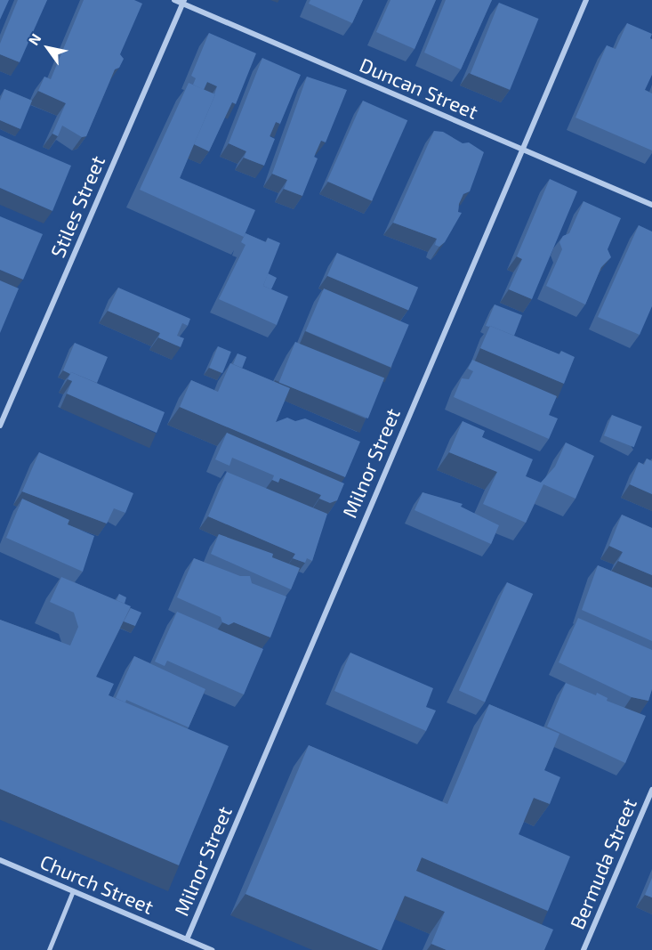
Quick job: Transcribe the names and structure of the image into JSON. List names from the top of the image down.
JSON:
{
  "streets": {
    "street": [
      "Duncan Street",
      "Stiles Street",
      "Milnor Street",
      "Bermuda Street",
      "Church Street"
    ]
  },
  "crossings": [
    ["Duncan Street", "Stiles Street"],
    ["Duncan Street", "Milnor Street"],
    ["Milnor Street", "Church Street"]
  ],
  "north": "top left"
}
